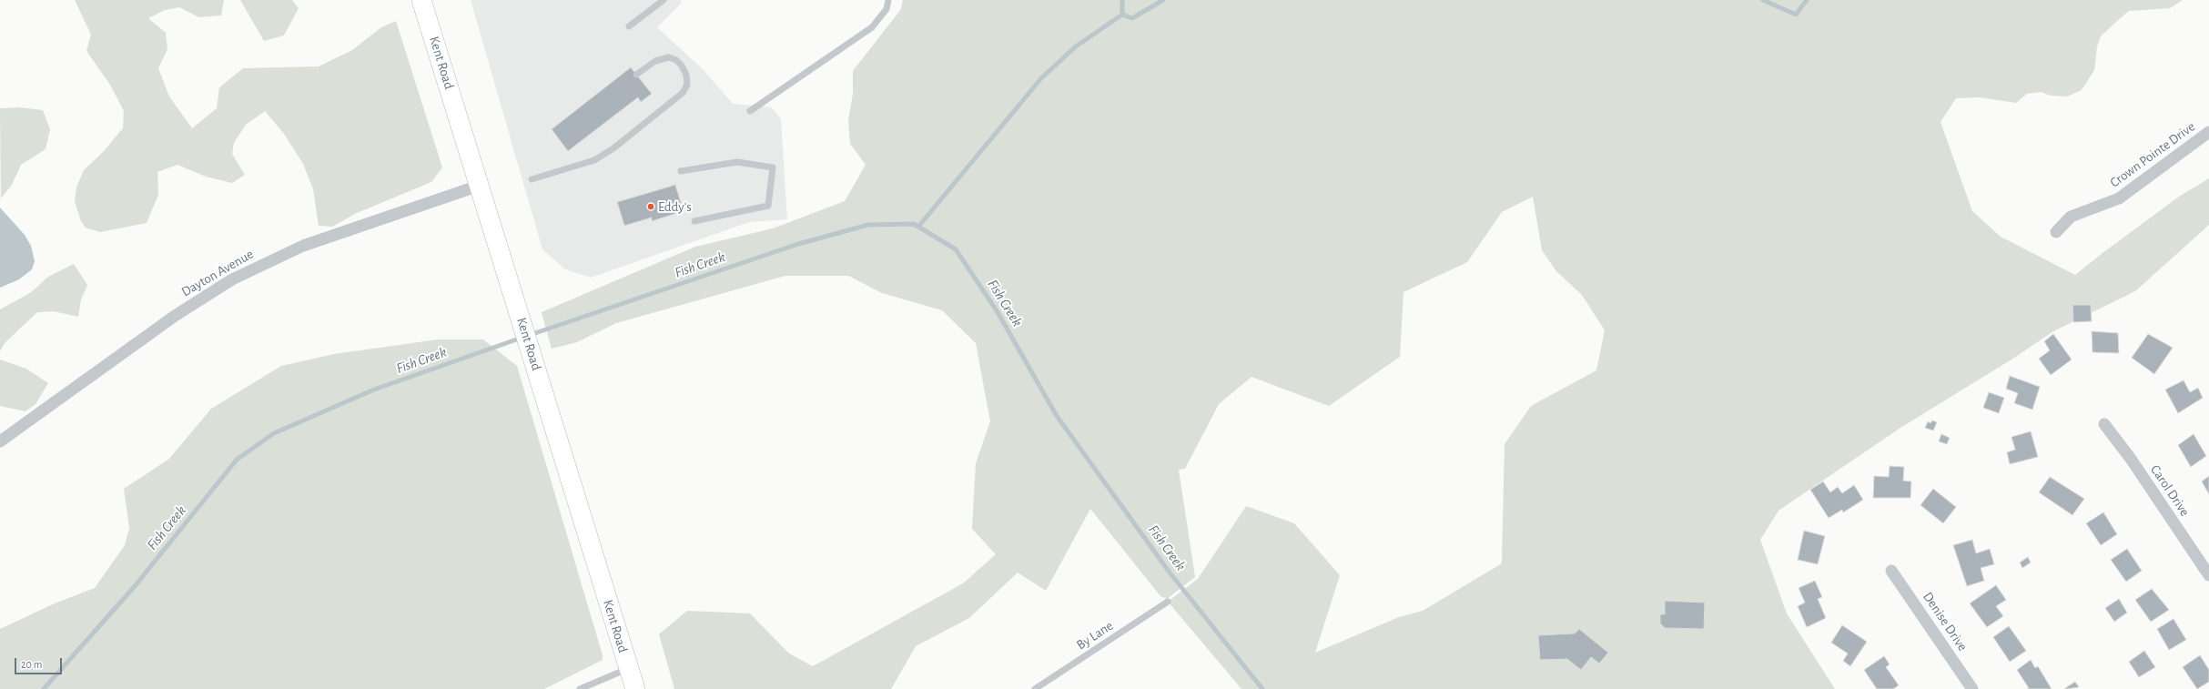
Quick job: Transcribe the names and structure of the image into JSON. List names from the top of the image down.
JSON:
{
  "streets": {
    "main road": ["Kent Road"],
    "street": [
      "Crown Pointe Drive",
      "Dayton Avenue",
      "Carol Drive",
      "Denise Drive"
    ],
    "lane": ["By Lane"]
  },
  "crossings": [
    ["Kent Road", "Dayton Avenue"]
  ],
  "water": ["Fish Creek"],
  "places": ["Eddy's"],
  "scale_bar": "20 m"
}
